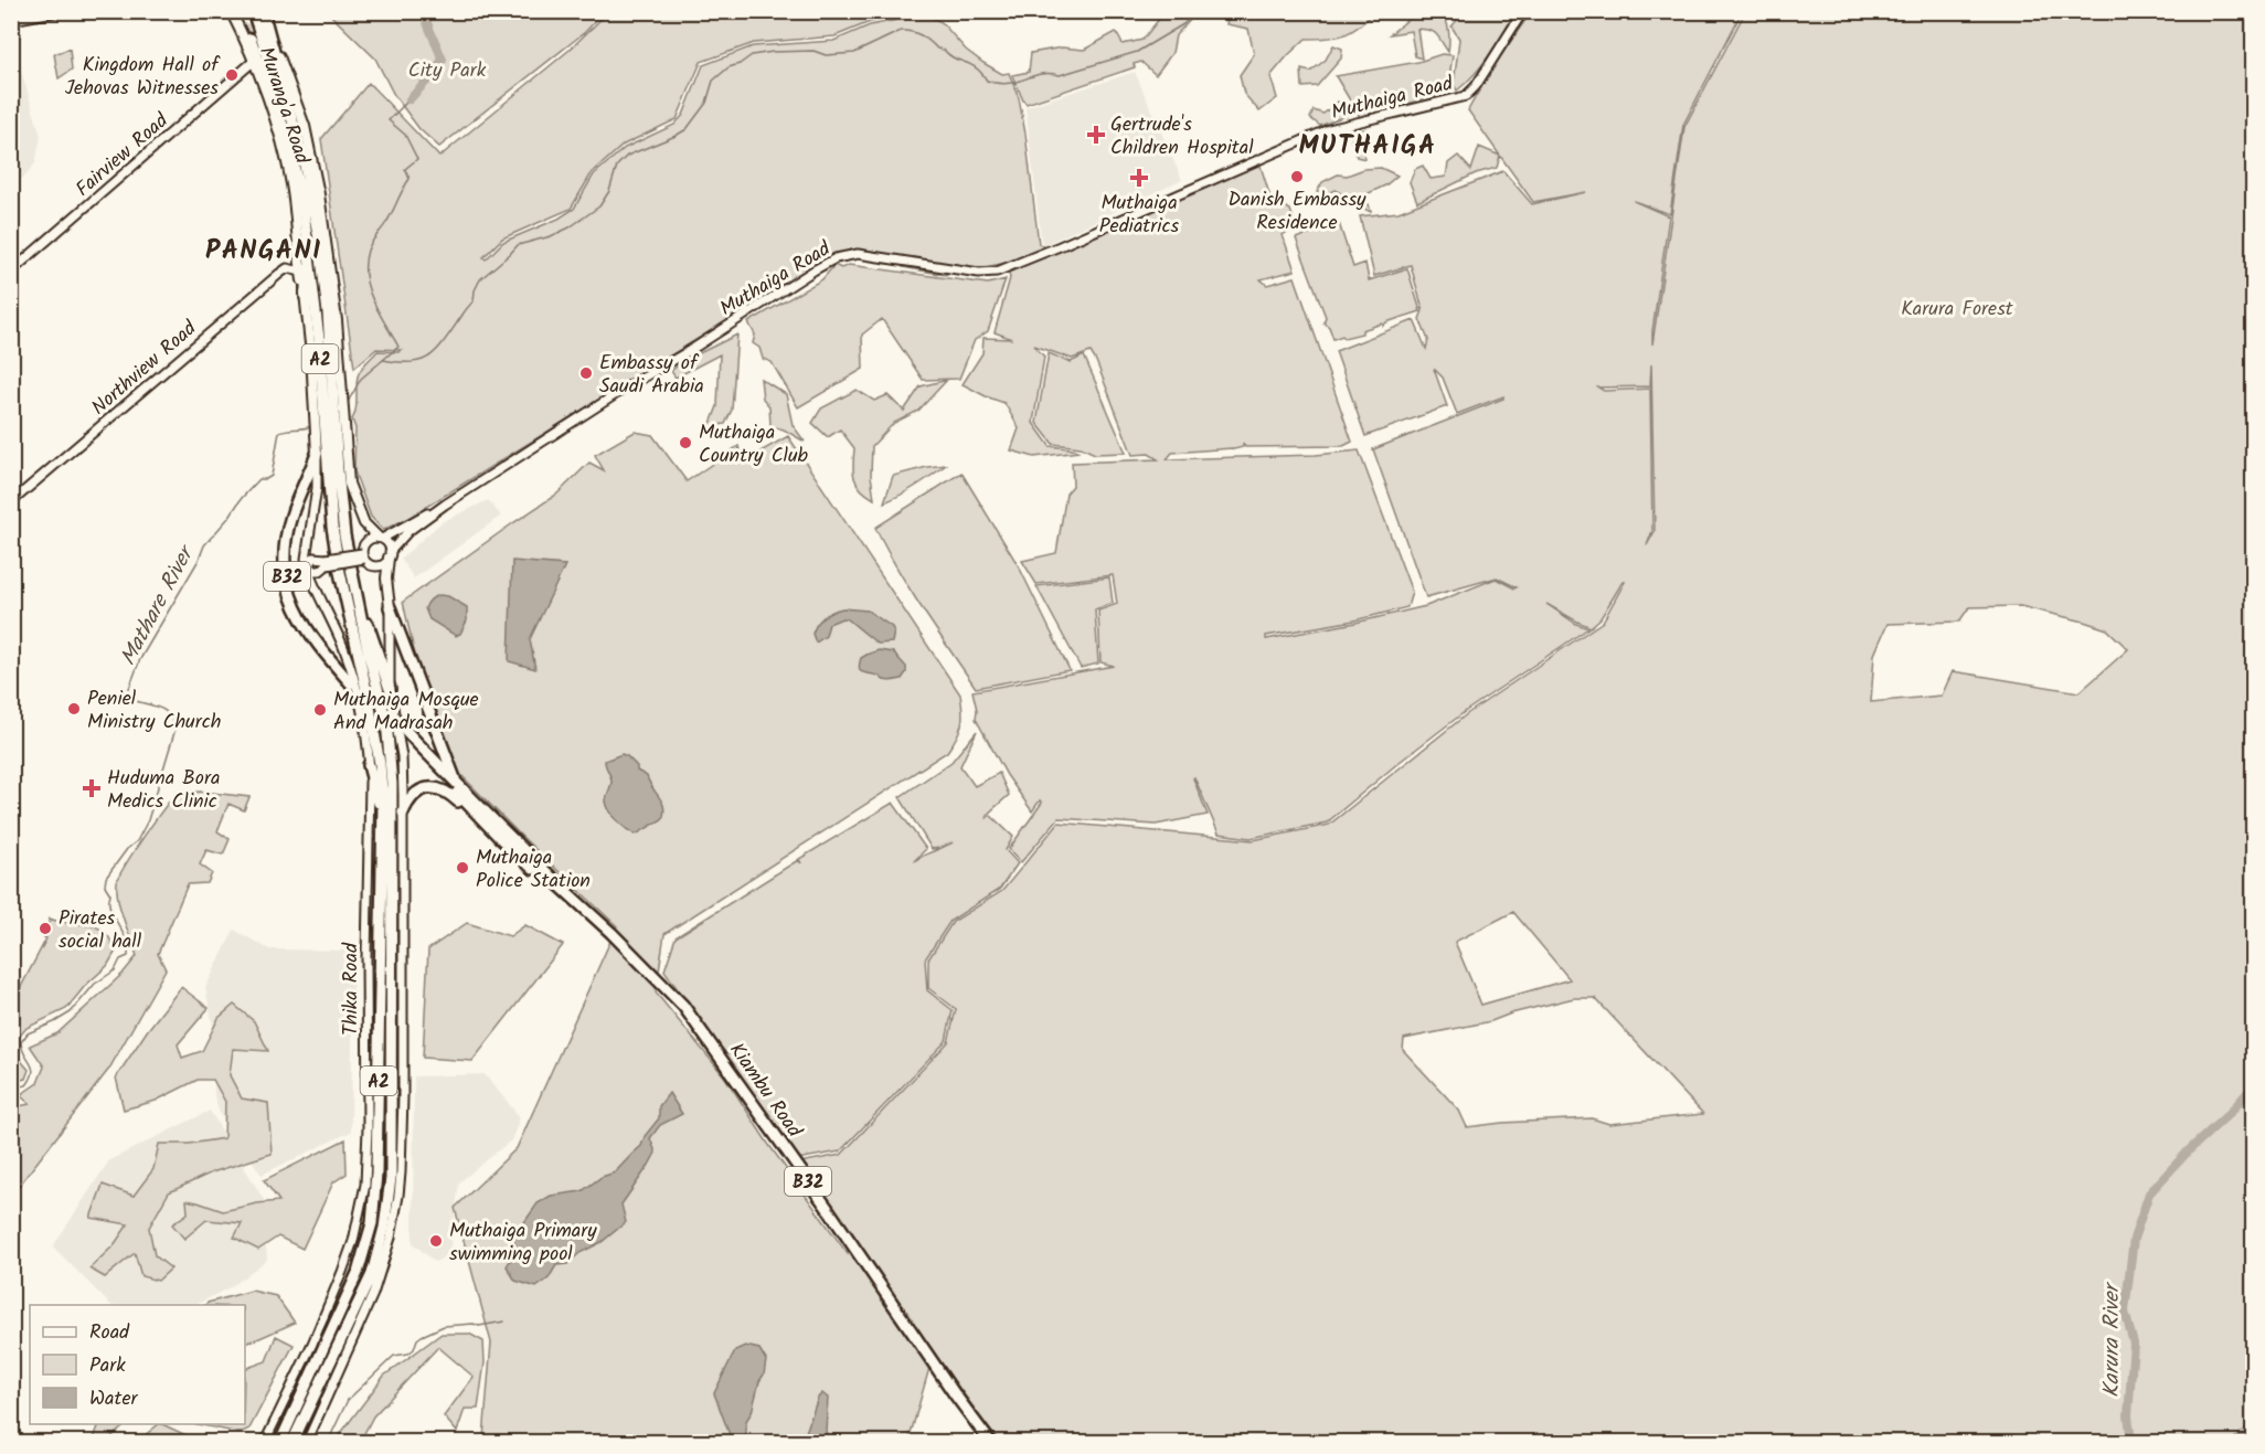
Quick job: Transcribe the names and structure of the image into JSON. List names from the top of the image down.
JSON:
{
  "streets": {
    "highway": [
      "Murang'a Road",
      "A2",
      "B32",
      "Thika Road",
      "Kiambu Road"
    ],
    "main road": ["Muthaiga Road", "Fairview Road", "Northview Road"]
  },
  "crossings": [
    ["Muthaiga Road", "Murang'a Road"],
    ["Murang'a Road", "Fairview Road"],
    ["Murang'a Road", "A2"],
    ["Murang'a Road", "Northview Road"],
    ["Murang'a Road", "B32"],
    ["Murang'a Road", "Thika Road"],
    ["B32", "Kiambu Road"]
  ],
  "districts": ["MUTHAIGA", "PANGANI"],
  "water": ["Mathare River", "Karura River"],
  "parks": ["City Park", "Karura Forest"],
  "places": {
    "other": [
      "Kingdom Hall of Jehovas Witnesses",
      "Danish Embassy Residence",
      "Embassy of Saudi Arabia",
      "Muthaiga Country Club",
      "Peniel Ministry Church",
      "Muthaiga Mosque And Madrasah",
      "Muthaiga Police Station",
      "Pirates social hall",
      "Muthaiga Primary swimming pool"
    ],
    "health": ["Gertrude's Children Hospital", "Muthaiga Pediatrics", "Huduma Bora Medics Clinic"]
  },
  "legend": ["Road", "Park", "Water"]
}
